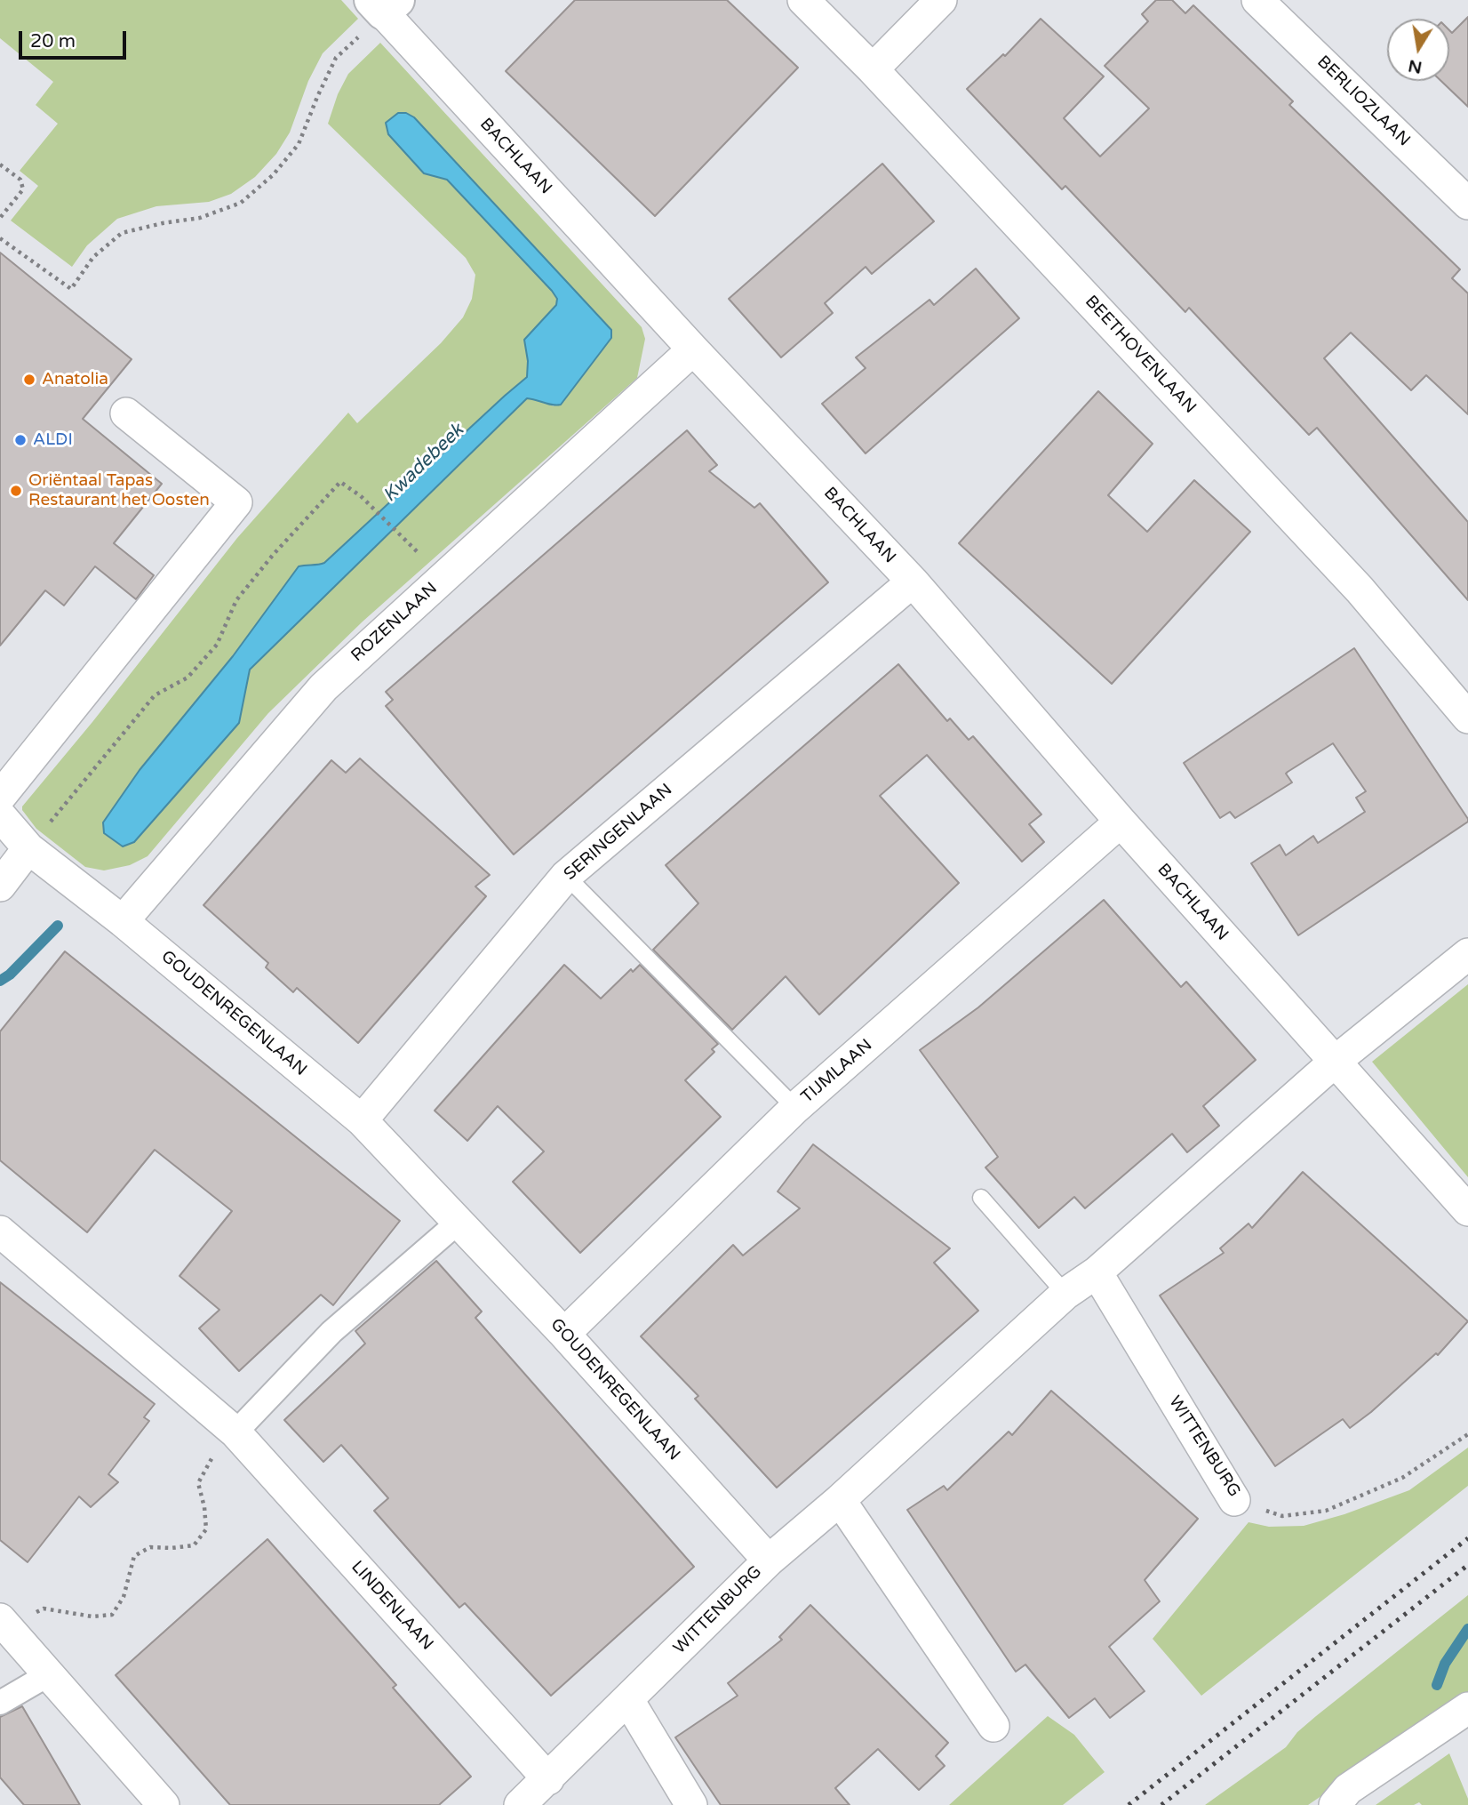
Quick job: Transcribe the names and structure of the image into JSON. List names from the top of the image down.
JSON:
{
  "streets": {
    "street": [
      "BERLIOZLAAN",
      "BACHLAAN",
      "BEETHOVENLAAN",
      "ROZENLAAN",
      "SERINGENLAAN",
      "GOUDENREGENLAAN",
      "TIJMLAAN",
      "WITTENBURG",
      "LINDENLAAN"
    ]
  },
  "crossings": [
    ["BACHLAAN", "ROZENLAAN"],
    ["BACHLAAN", "SERINGENLAAN"],
    ["BACHLAAN", "TIJMLAAN"],
    ["BACHLAAN", "WITTENBURG"],
    ["ROZENLAAN", "GOUDENREGENLAAN"],
    ["SERINGENLAAN", "GOUDENREGENLAAN"],
    ["GOUDENREGENLAAN", "TIJMLAAN"],
    ["GOUDENREGENLAAN", "WITTENBURG"],
    ["WITTENBURG", "LINDENLAAN"]
  ],
  "water": ["Kwadebeek"],
  "places": ["Anatolia", "ALDI", "Oriëntaal Tapas Restaurant het Oosten"],
  "scale_bar": "20 m",
  "north": "bottom"
}
